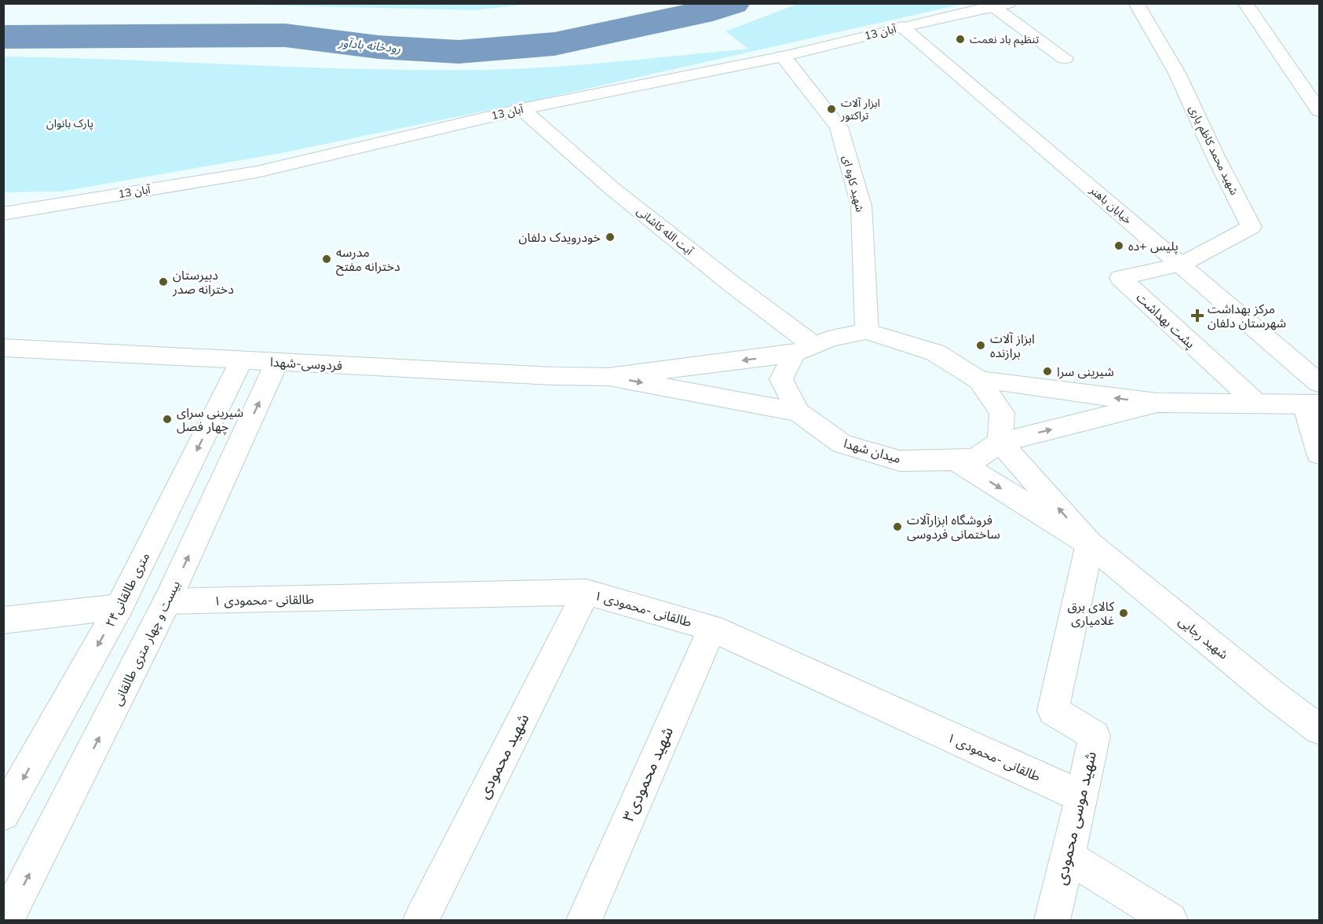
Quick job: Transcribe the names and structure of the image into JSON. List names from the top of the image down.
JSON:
{
  "streets": {
    "street": [
      "13 آبان",
      "شهید محمد کاظم یاری",
      "شهید کاوه ای",
      "خیابان باهنر",
      "آیت الله کاشانی",
      "پشت بهداشت",
      "فردوسی-شهدا",
      "میدان شهدا",
      "۲۴متری طالقانی",
      "طالقانی -محمودی ۱",
      "شهید رجایی",
      "بیست و چهار متری طالقانی",
      "شهید محمودی",
      "شهید محمودی۳",
      "شهید موسی محمودی"
    ]
  },
  "crossings": [
    ["13 آبان", "شهید کاوه ای"],
    ["13 آبان", "خیابان باهنر"],
    ["13 آبان", "آیت الله کاشانی"],
    ["شهید محمد کاظم یاری", "خیابان باهنر"],
    ["شهید محمد کاظم یاری", "پشت بهداشت"],
    ["خیابان باهنر", "پشت بهداشت"],
    ["آیت الله کاشانی", "میدان شهدا"],
    ["فردوسی-شهدا", "۲۴متری طالقانی"],
    ["فردوسی-شهدا", "بیست و چهار متری طالقانی"],
    ["طالقانی -محمودی ۱", "بیست و چهار متری طالقانی"],
    ["طالقانی -محمودی ۱", "شهید محمودی"],
    ["طالقانی -محمودی ۱", "شهید محمودی۳"],
    ["طالقانی -محمودی ۱", "شهید موسی محمودی"],
    ["شهید رجایی", "شهید موسی محمودی"]
  ],
  "one_way": ["۲۴متری طالقانی", "بیست و چهار متری طالقانی"],
  "water": ["رودخانه بادآور"],
  "parks": ["پارک بانوان"],
  "places": {
    "other": [
      "تنظیم باد نعمت",
      "ابزار آلات تراکتور",
      "خودرویدک دلفان",
      "پلیس +ده",
      "مدرسه دخترانه مفتح",
      "دبیرستان دخترانه صدر",
      "ابزاز آلات برازنده",
      "شیرینی سرا",
      "شیرینی سرای چهار فصل",
      "فروشگاه ابزارآلات ساختمانی فردوسی",
      "کالای برق غلامیاری"
    ],
    "health": ["مرکز بهداشت شهرستان دلفان"]
  }
}
